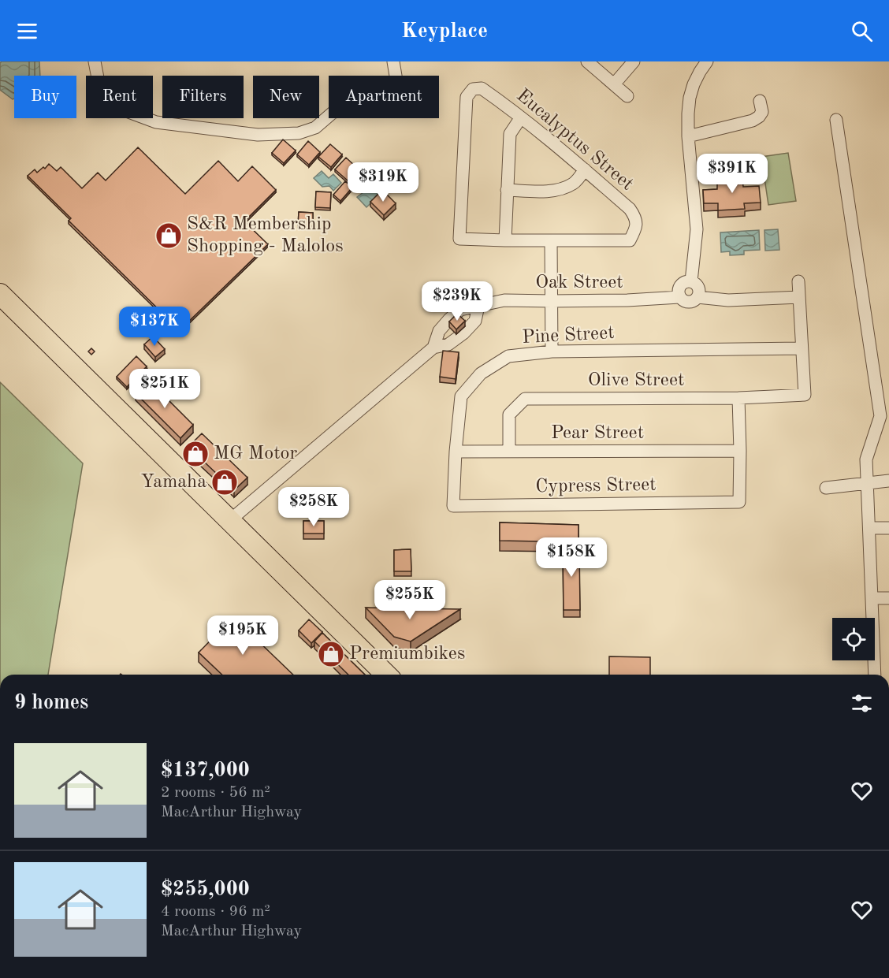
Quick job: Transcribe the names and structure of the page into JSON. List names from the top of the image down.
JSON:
{
  "streets": {
    "street": [
      "Eucalyptus Street",
      "Oak Street",
      "Pine Street",
      "Olive Street",
      "Pear Street",
      "Cypress Street"
    ]
  },
  "crossings": [
    ["Pine Street", "Olive Street"],
    ["Pine Street", "Pear Street"],
    ["Pine Street", "Cypress Street"],
    ["Olive Street", "Pear Street"],
    ["Pear Street", "Cypress Street"]
  ],
  "places": {
    "shop": [
      "S&R Membership Shopping - Malolos",
      "MG Motor",
      "Yamaha",
      "Premiumbikes"
    ]
  },
  "page": {
    "header": "Keyplace",
    "chip": [
      "Buy",
      "Rent",
      "Filters",
      "New",
      "Apartment"
    ],
    "price": [
      "$391K",
      "$319K",
      "$239K",
      "$137K",
      "$251K",
      "$258K",
      "$158K",
      "$255K",
      "$195K"
    ],
    "heading": "9 homes",
    "list": [
      {
        "name": "$137,000",
        "note": "2 rooms · 56 m² · MacArthur Highway"
      },
      {
        "name": "$255,000",
        "note": "4 rooms · 96 m² · MacArthur Highway"
      }
    ]
  }
}
